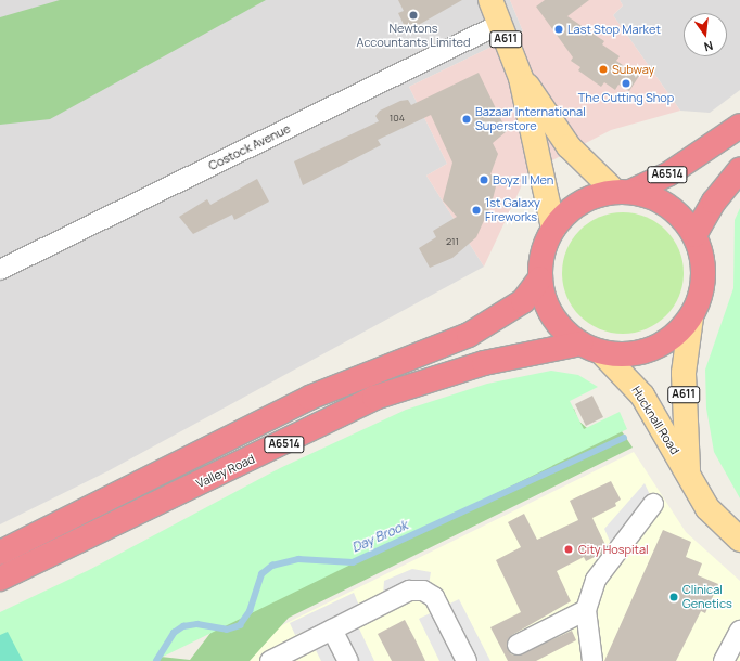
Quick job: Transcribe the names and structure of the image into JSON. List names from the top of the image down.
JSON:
{
  "streets": {
    "highway": ["A6514", "Valley Road"],
    "main road": ["A611", "Hucknall Road"],
    "street": ["Costock Avenue"]
  },
  "crossings": [
    ["A611", "Costock Avenue"],
    ["A611", "A6514"],
    ["A611", "Valley Road"],
    ["A6514", "Valley Road"],
    ["Hucknall Road", "Valley Road"]
  ],
  "water": ["Day Brook"],
  "places": [
    "Newtons Accountants Limited",
    "Last Stop Market",
    "Subway",
    "The Cutting Shop",
    "Bazaar International Superstore",
    "Boyz II Men",
    "1st Galaxy Fireworks",
    "City Hospital",
    "Clinical Genetics"
  ],
  "house_numbers": ["104", "211"],
  "north": "bottom"
}
